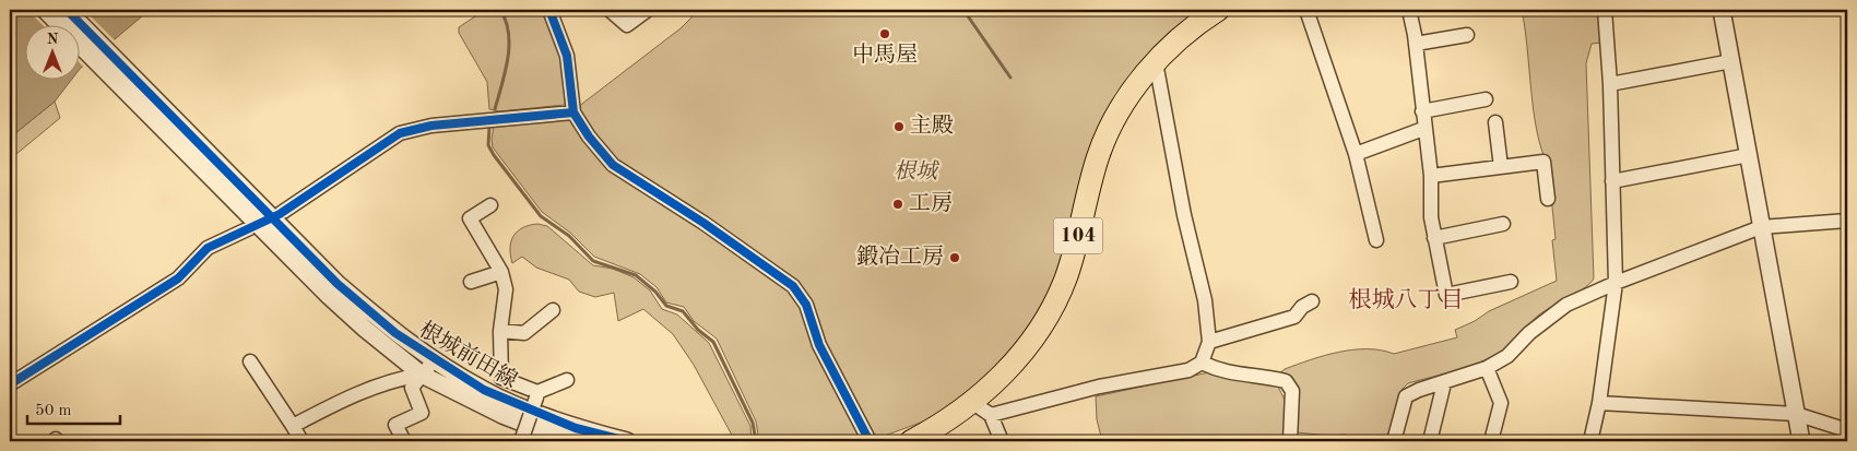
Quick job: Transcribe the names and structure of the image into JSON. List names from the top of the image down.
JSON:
{
  "streets": {
    "highway": ["104"],
    "street": ["根城前田線"]
  },
  "districts": ["根城八丁目"],
  "parks": ["根城"],
  "places": [
    "中馬屋",
    "主殿",
    "工房",
    "鍛冶工房"
  ],
  "scale_bar": "50 m",
  "north": "top"
}
